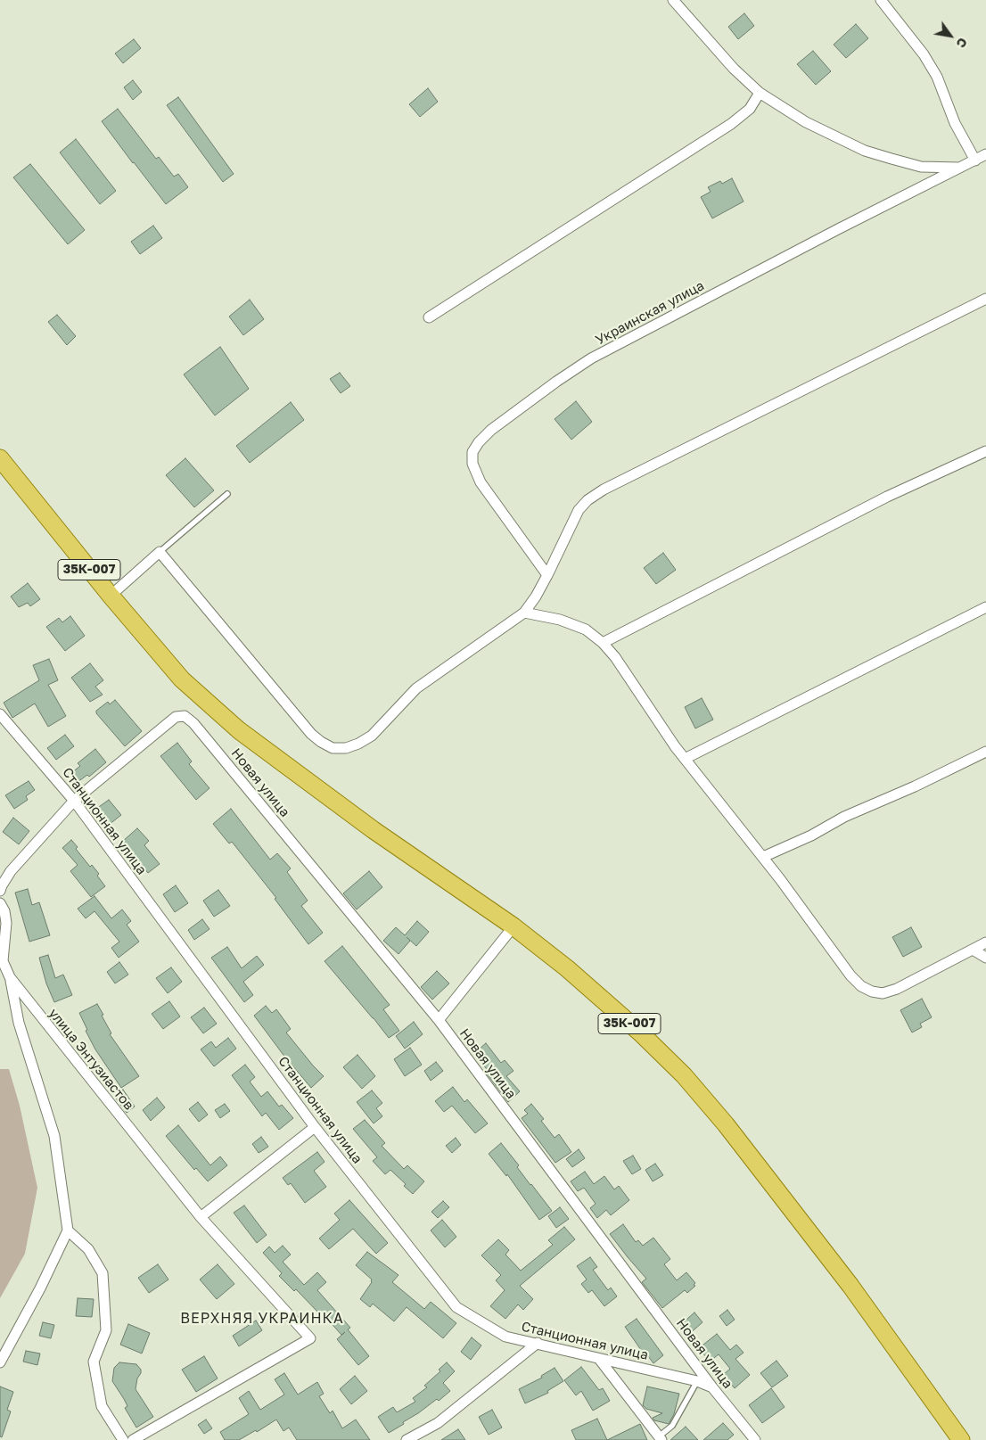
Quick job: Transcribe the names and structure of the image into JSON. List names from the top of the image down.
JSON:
{
  "streets": {
    "main road": ["35К-007"],
    "street": [
      "Украинская улица",
      "Новая улица",
      "Станционная улица",
      "улица Энтузиастов"
    ]
  },
  "crossings": [
    ["Новая улица", "Станционная улица"]
  ],
  "districts": ["ВЕРХНЯЯ УКРАИНКА"],
  "north": "bottom right"
}
